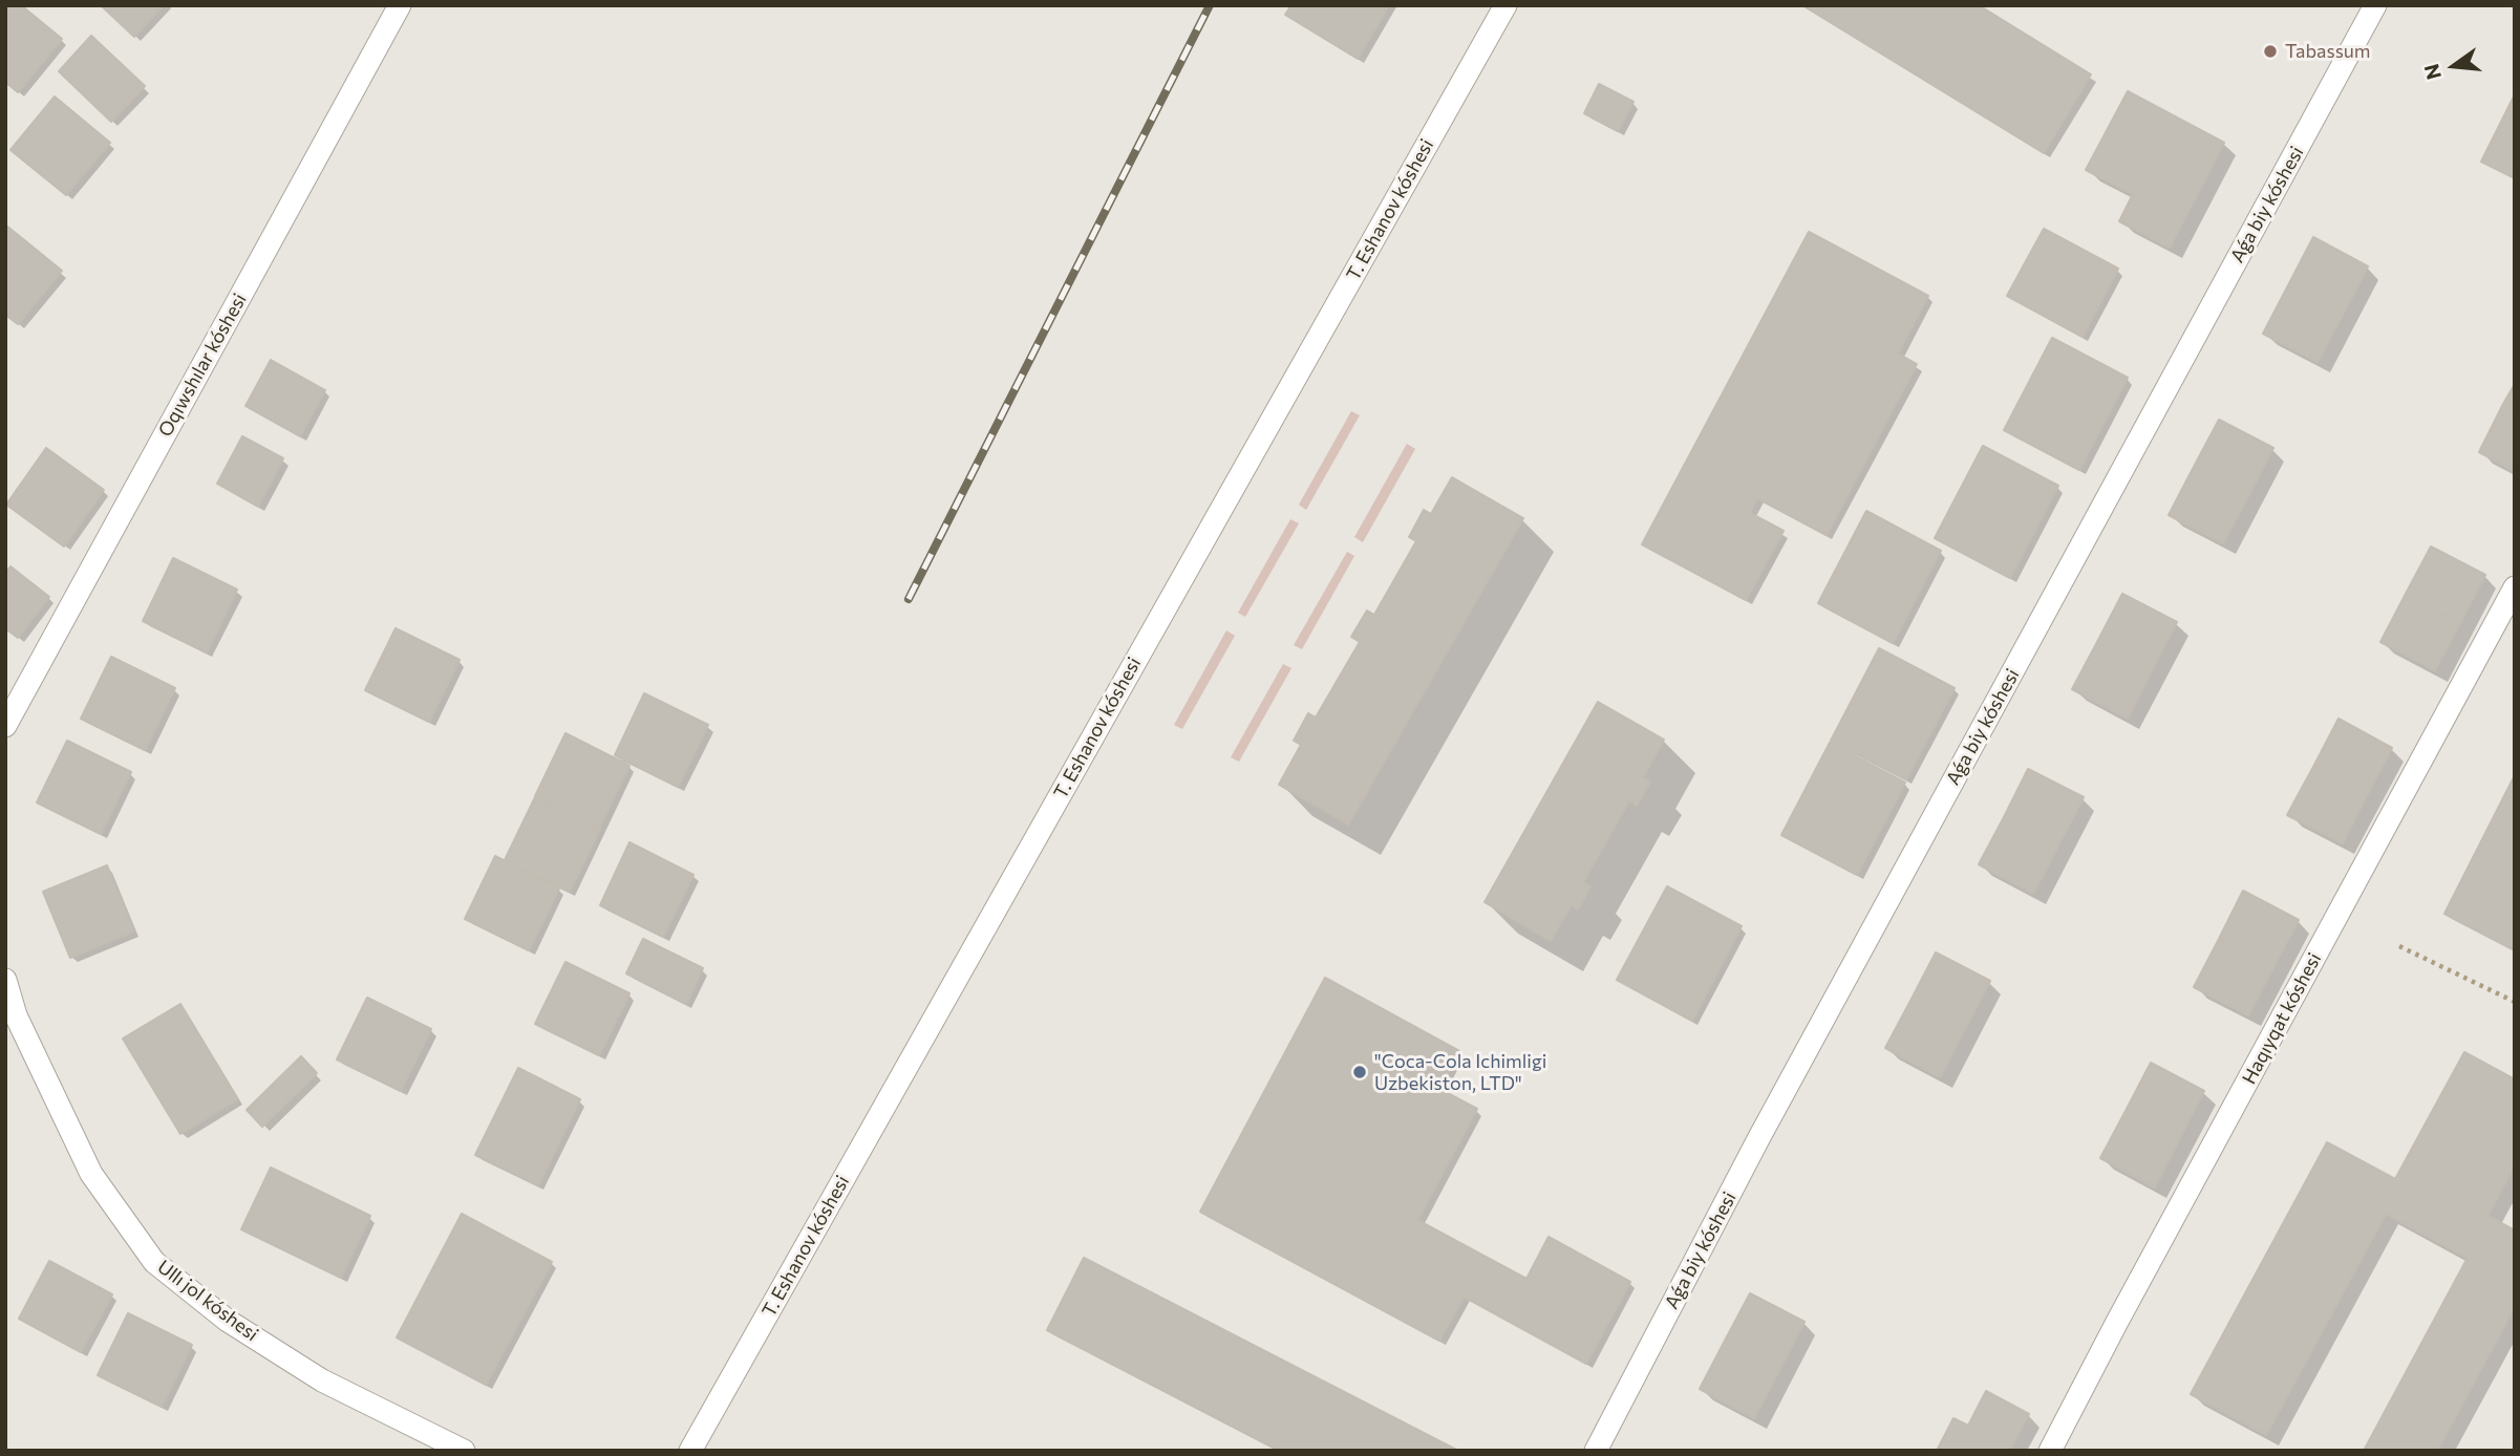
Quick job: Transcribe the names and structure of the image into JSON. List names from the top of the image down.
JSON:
{
  "streets": {
    "street": [
      "Aǵa biy kóshesi",
      "T. Eshanov kóshesi",
      "Oqıwshılar kóshesi",
      "Haqıyqat kóshesi",
      "Ullı jol kóshesi"
    ]
  },
  "places": ["Tabassum", "\"Coca-Cola Ichimligi Uzbekiston, LTD\""],
  "north": "left"
}
